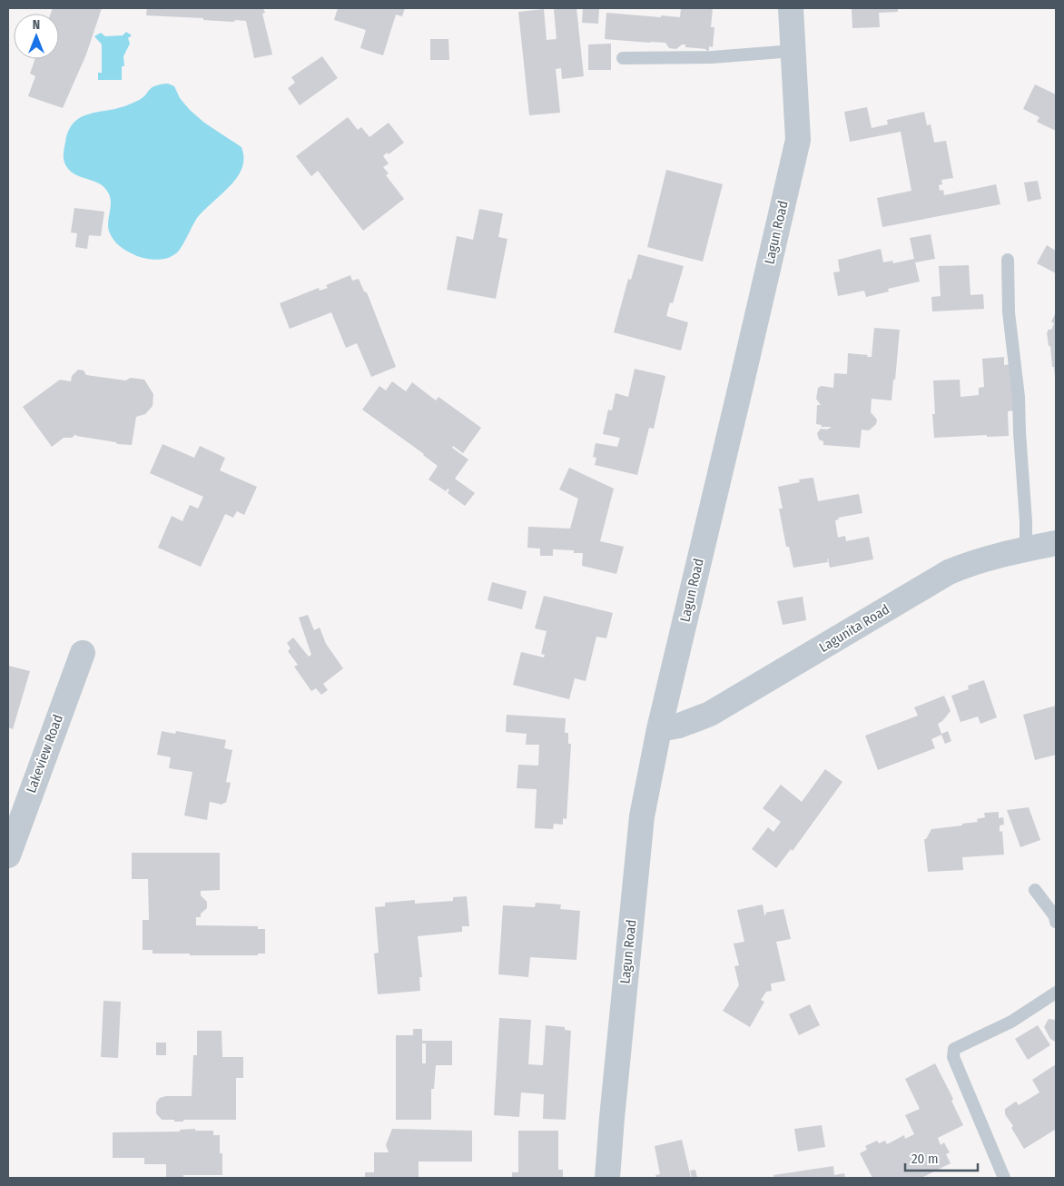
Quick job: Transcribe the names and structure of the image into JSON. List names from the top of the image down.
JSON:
{
  "streets": {
    "street": ["Lagun Road", "Lagunita Road", "Lakeview Road"]
  },
  "crossings": [
    ["Lagun Road", "Lagunita Road"]
  ],
  "scale_bar": "20 m",
  "north": "top"
}
